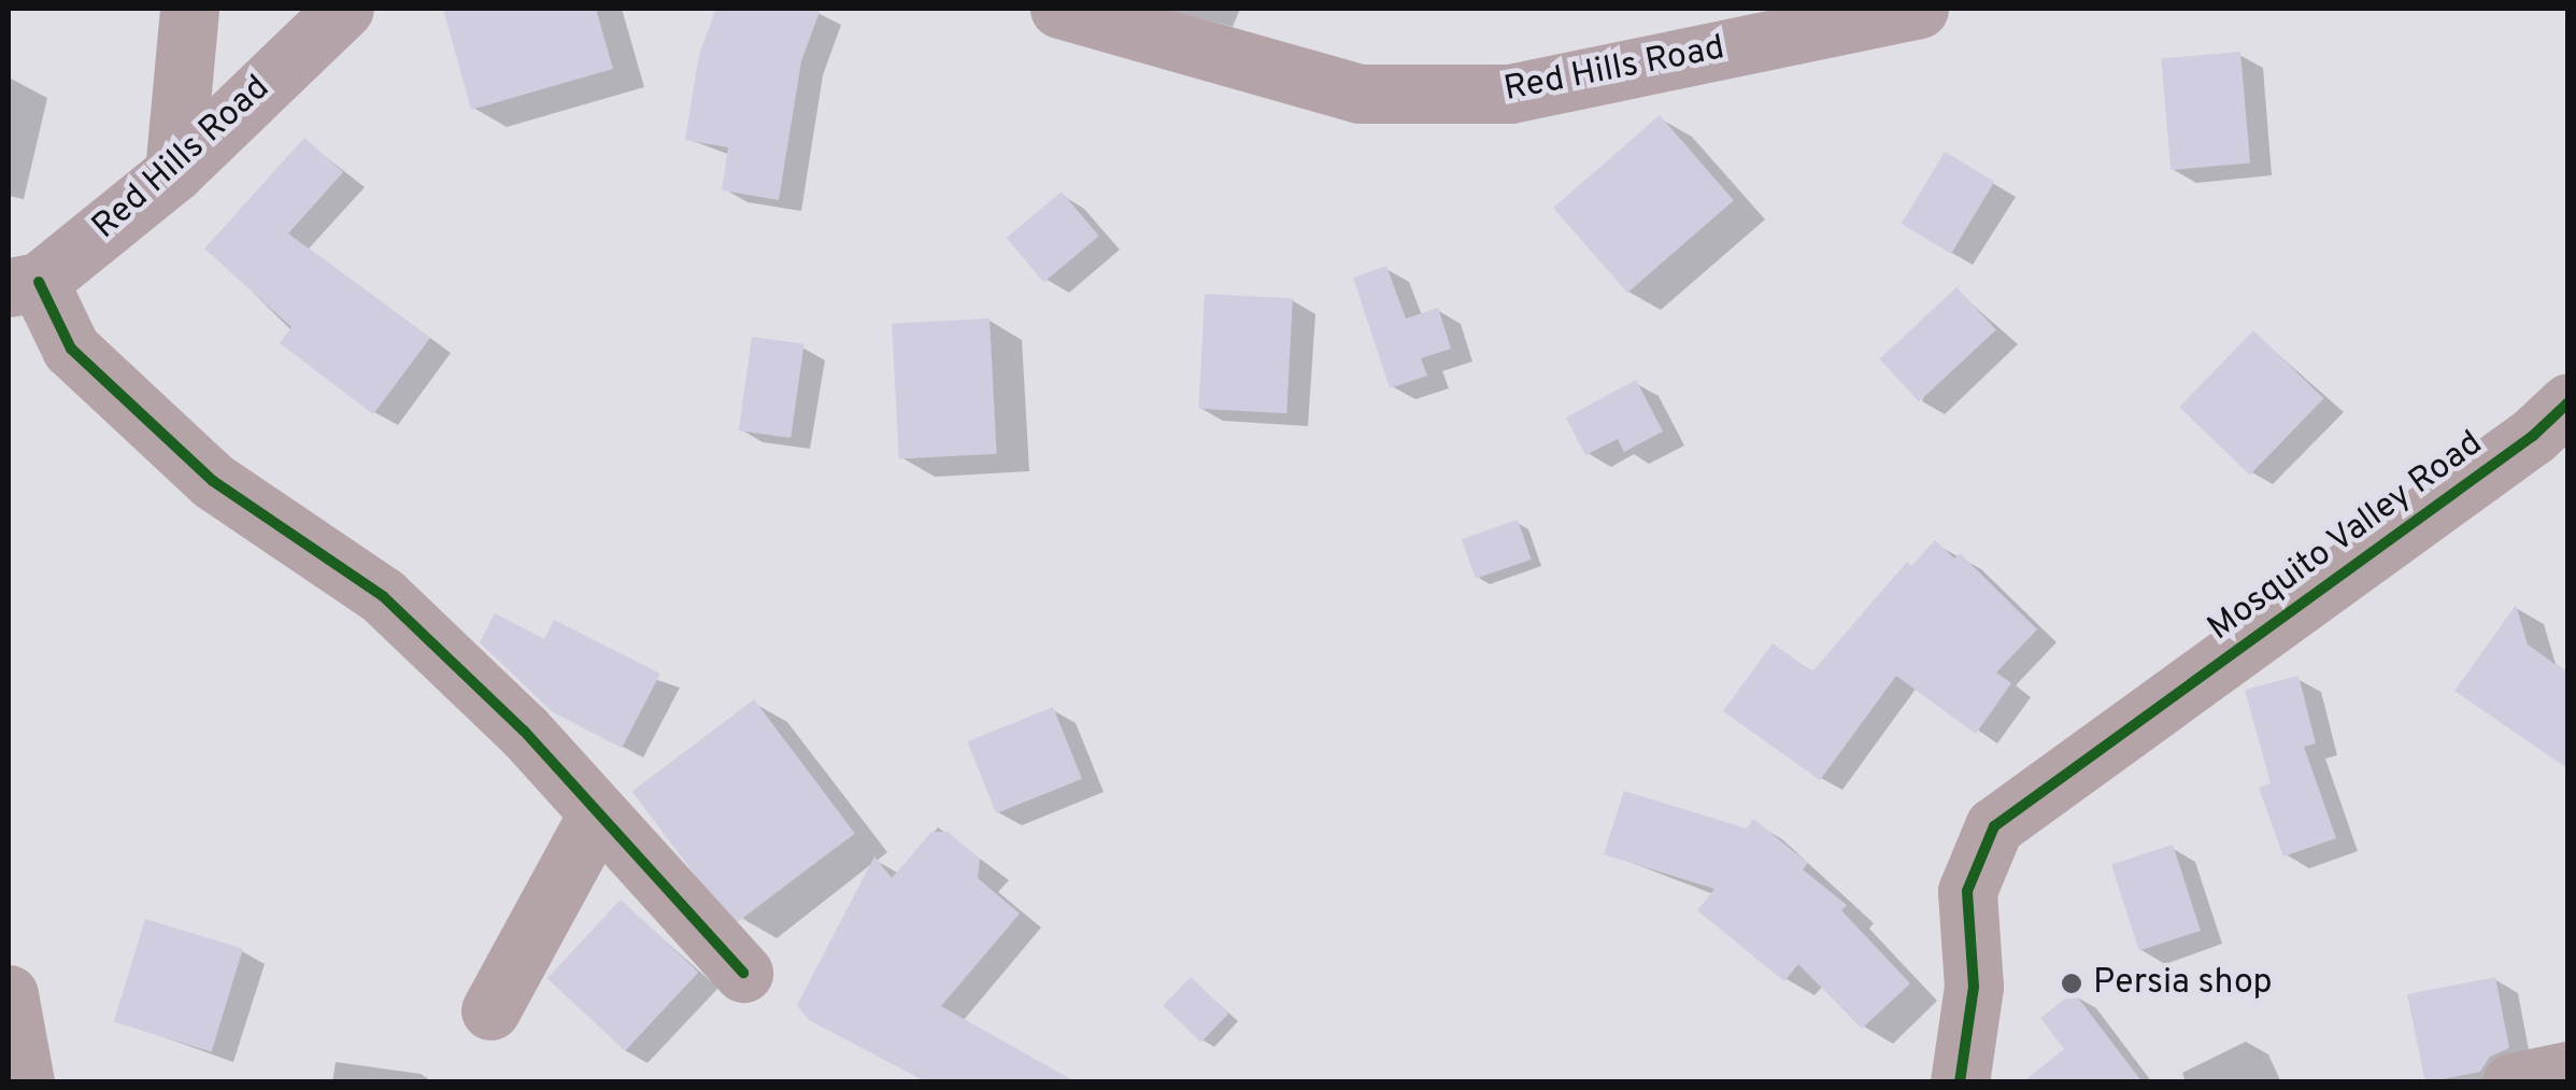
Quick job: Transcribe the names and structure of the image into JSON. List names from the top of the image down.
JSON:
{
  "streets": {
    "main road": ["Red Hills Road"],
    "street": ["Mosquito Valley Road"]
  },
  "places": ["Persia shop"]
}
